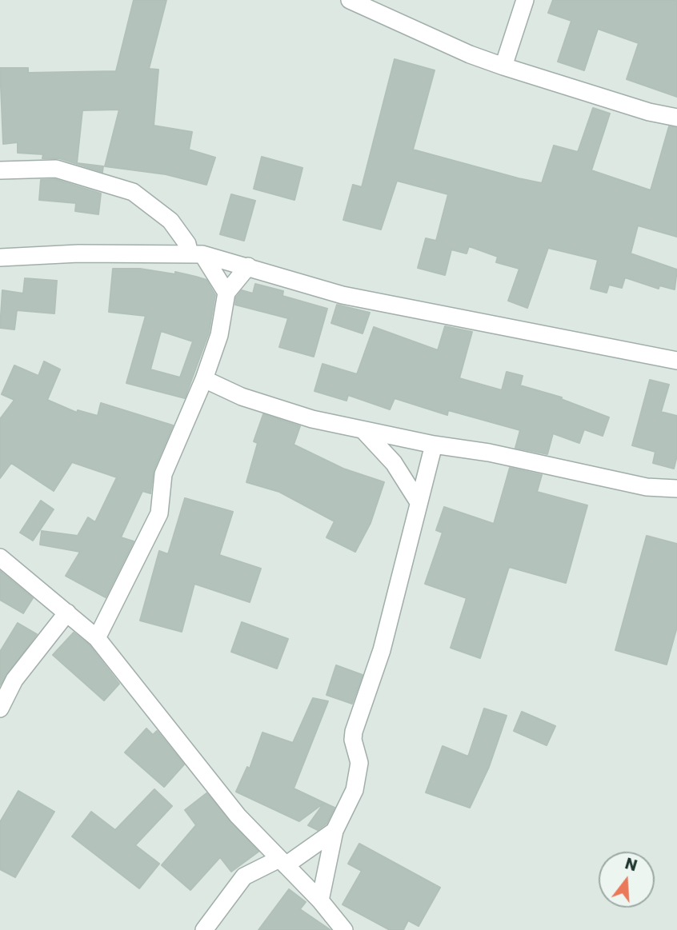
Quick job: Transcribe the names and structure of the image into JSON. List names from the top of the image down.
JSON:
{
  "north": "top"
}
